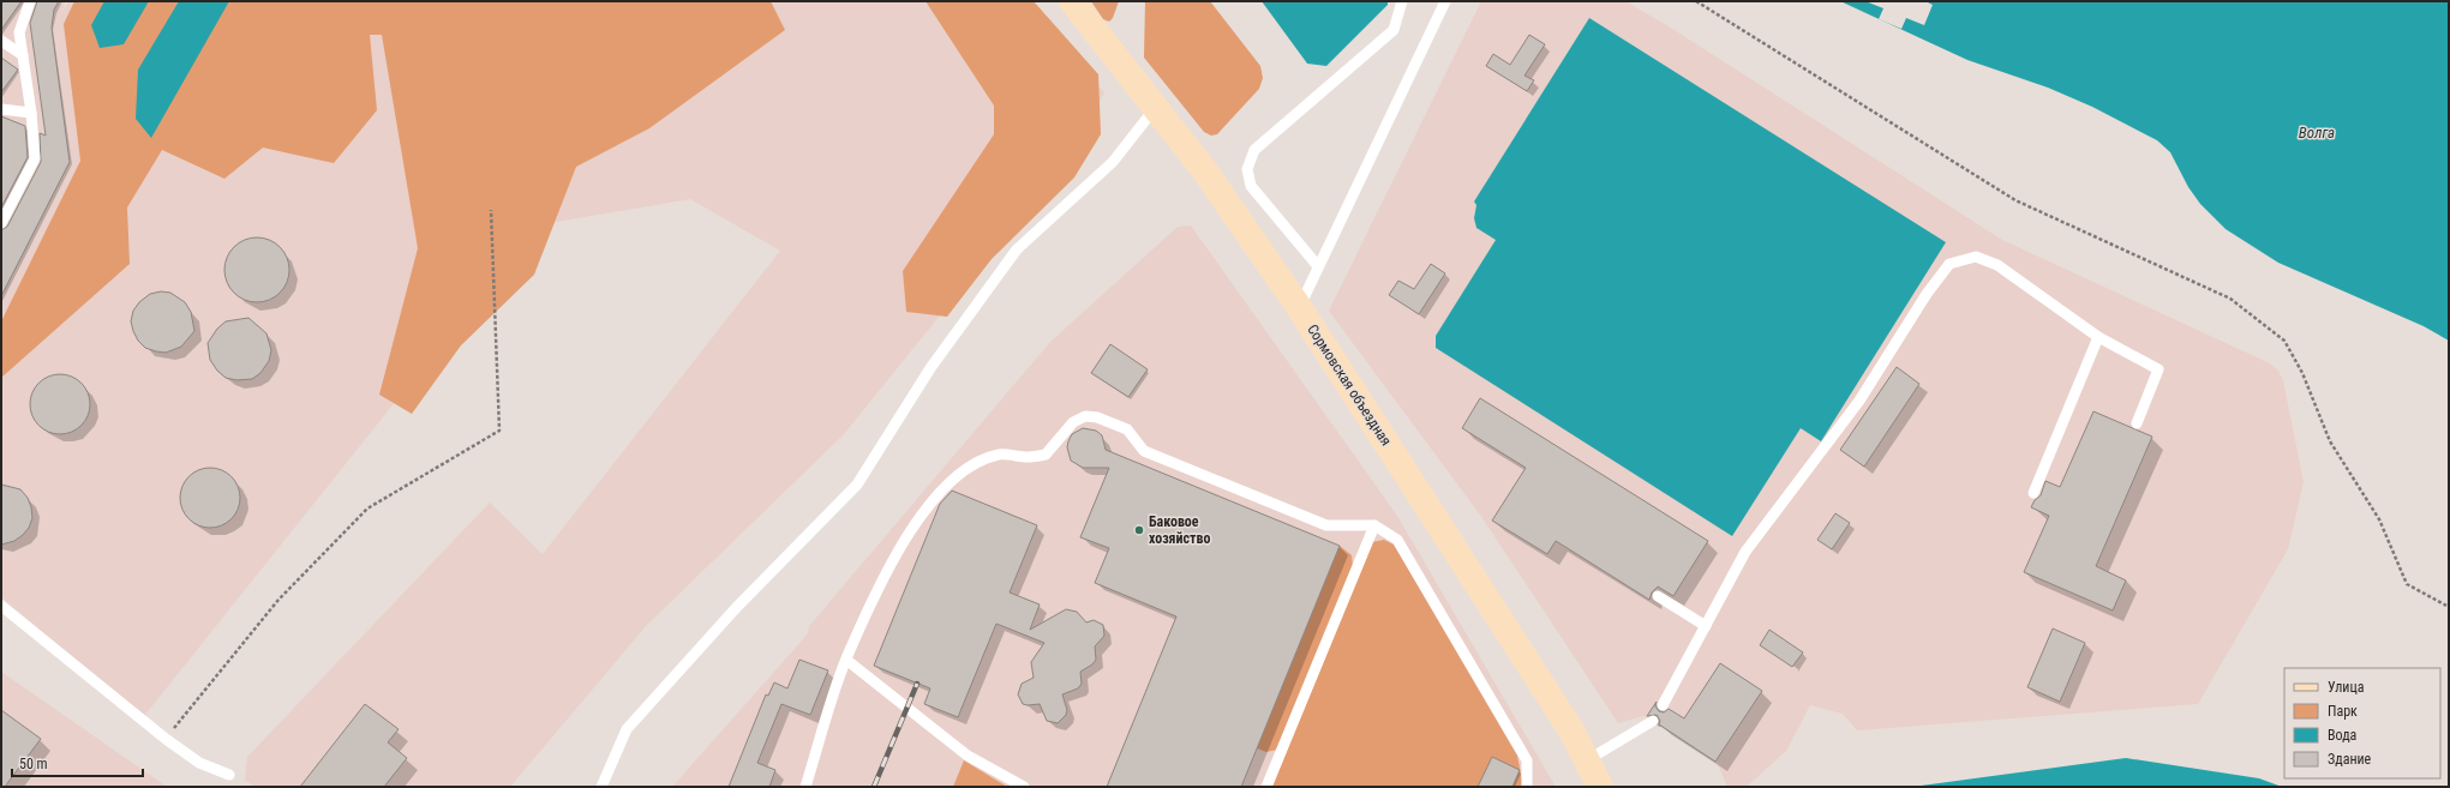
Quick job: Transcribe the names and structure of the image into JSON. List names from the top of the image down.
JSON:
{
  "streets": {
    "street": ["Сормовская объездная"]
  },
  "water": ["Волга"],
  "places": ["Баковое хозяйство"],
  "legend": [
    "Улица",
    "Парк",
    "Вода",
    "Здание"
  ],
  "scale_bar": "50 m"
}
